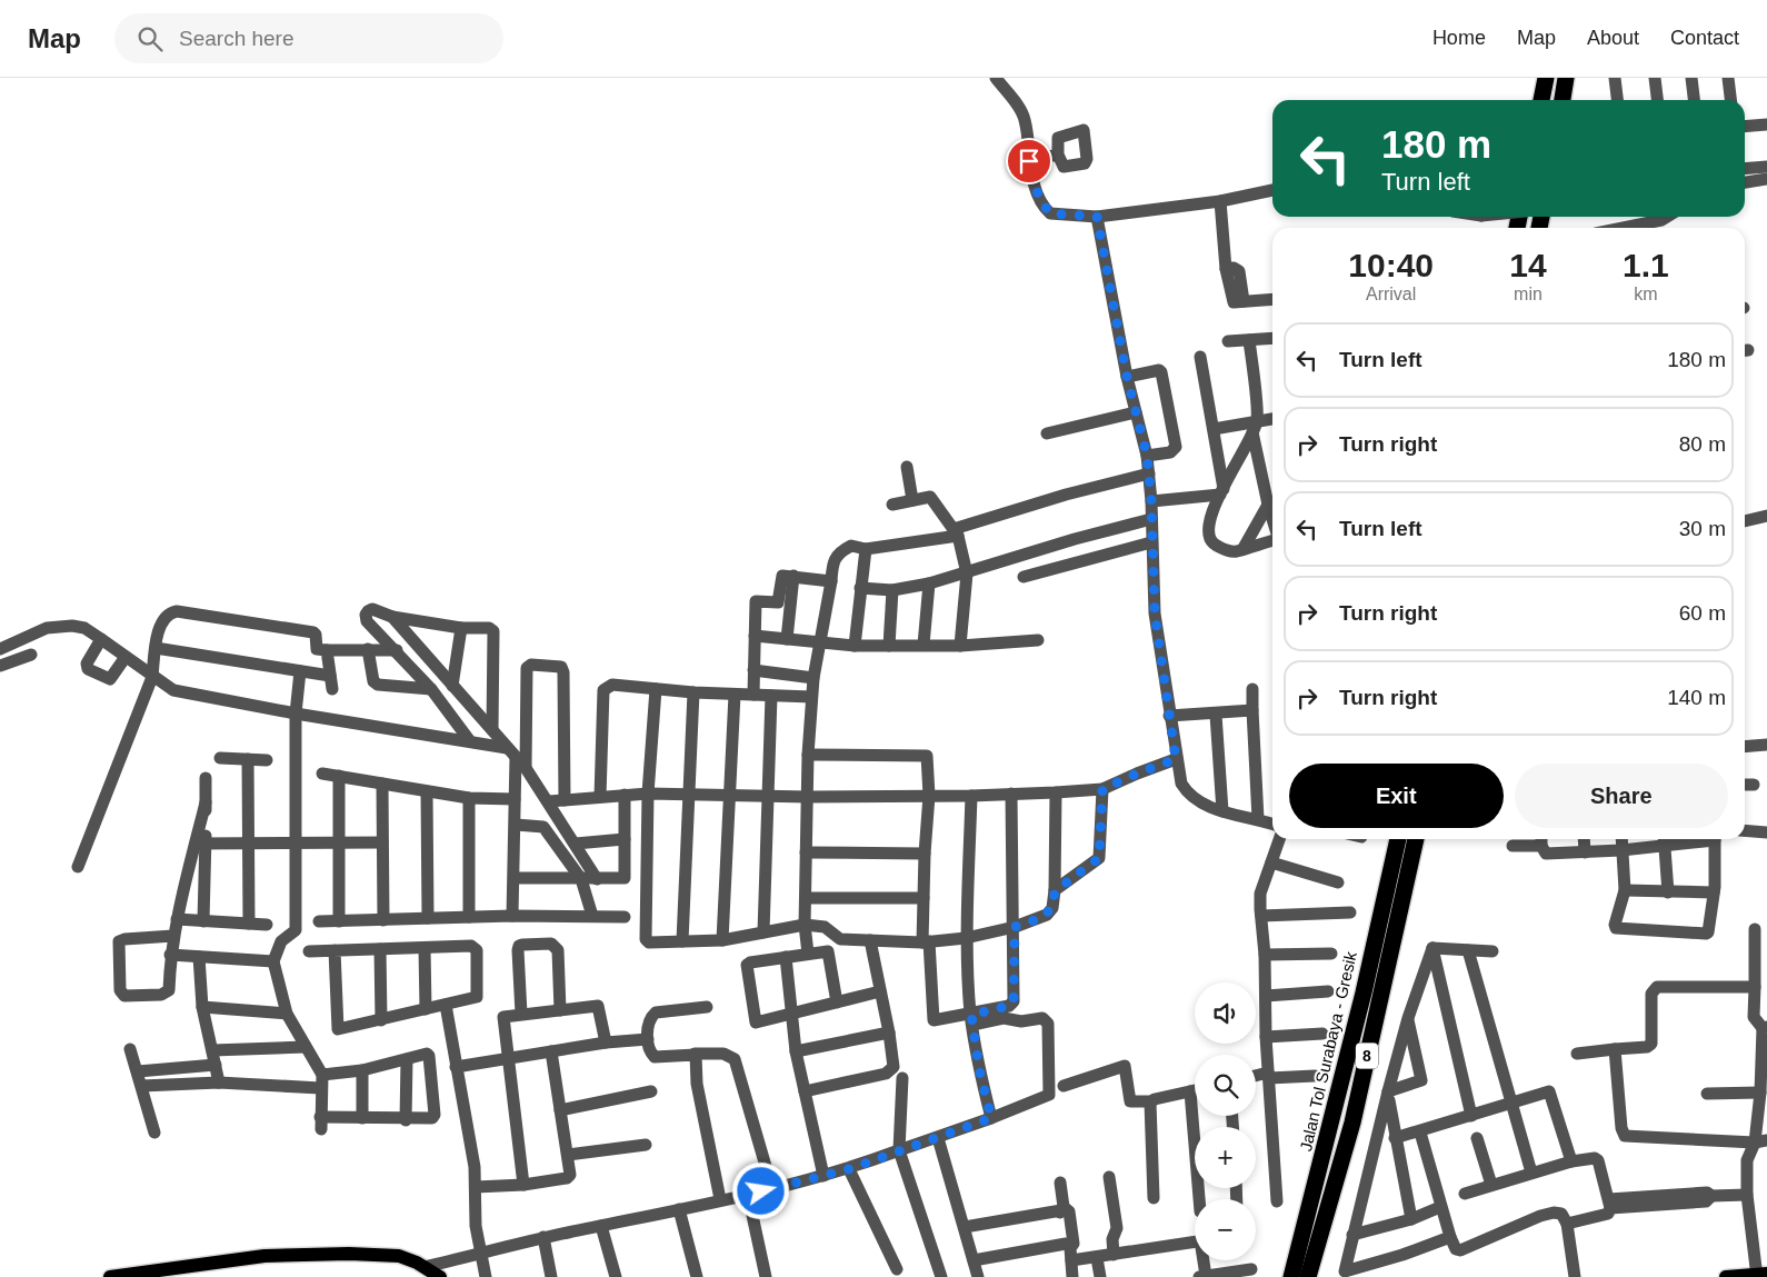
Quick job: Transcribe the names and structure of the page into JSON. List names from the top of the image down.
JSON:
{
  "streets": {
    "highway": ["Jalan Tol Surabaya - Gresik", "8"]
  },
  "page": {
    "header": "Map",
    "search": "Search here",
    "nav": [
      "Home",
      "Map",
      "About",
      "Contact"
    ],
    "turn": ["180 m", "Turn left"],
    "eta": [
      "10:40",
      "Arrival",
      "14",
      "min",
      "1.1",
      "km"
    ],
    "list": [
      {
        "name": "Turn left",
        "value": "180 m"
      },
      {
        "name": "Turn right",
        "value": "80 m"
      },
      {
        "name": "Turn left",
        "value": "30 m"
      },
      {
        "name": "Turn right",
        "value": "60 m"
      },
      {
        "name": "Turn right",
        "value": "140 m"
      }
    ],
    "buttons": ["Exit", "Share"],
    "map_buttons": ["+", "−"]
  }
}
